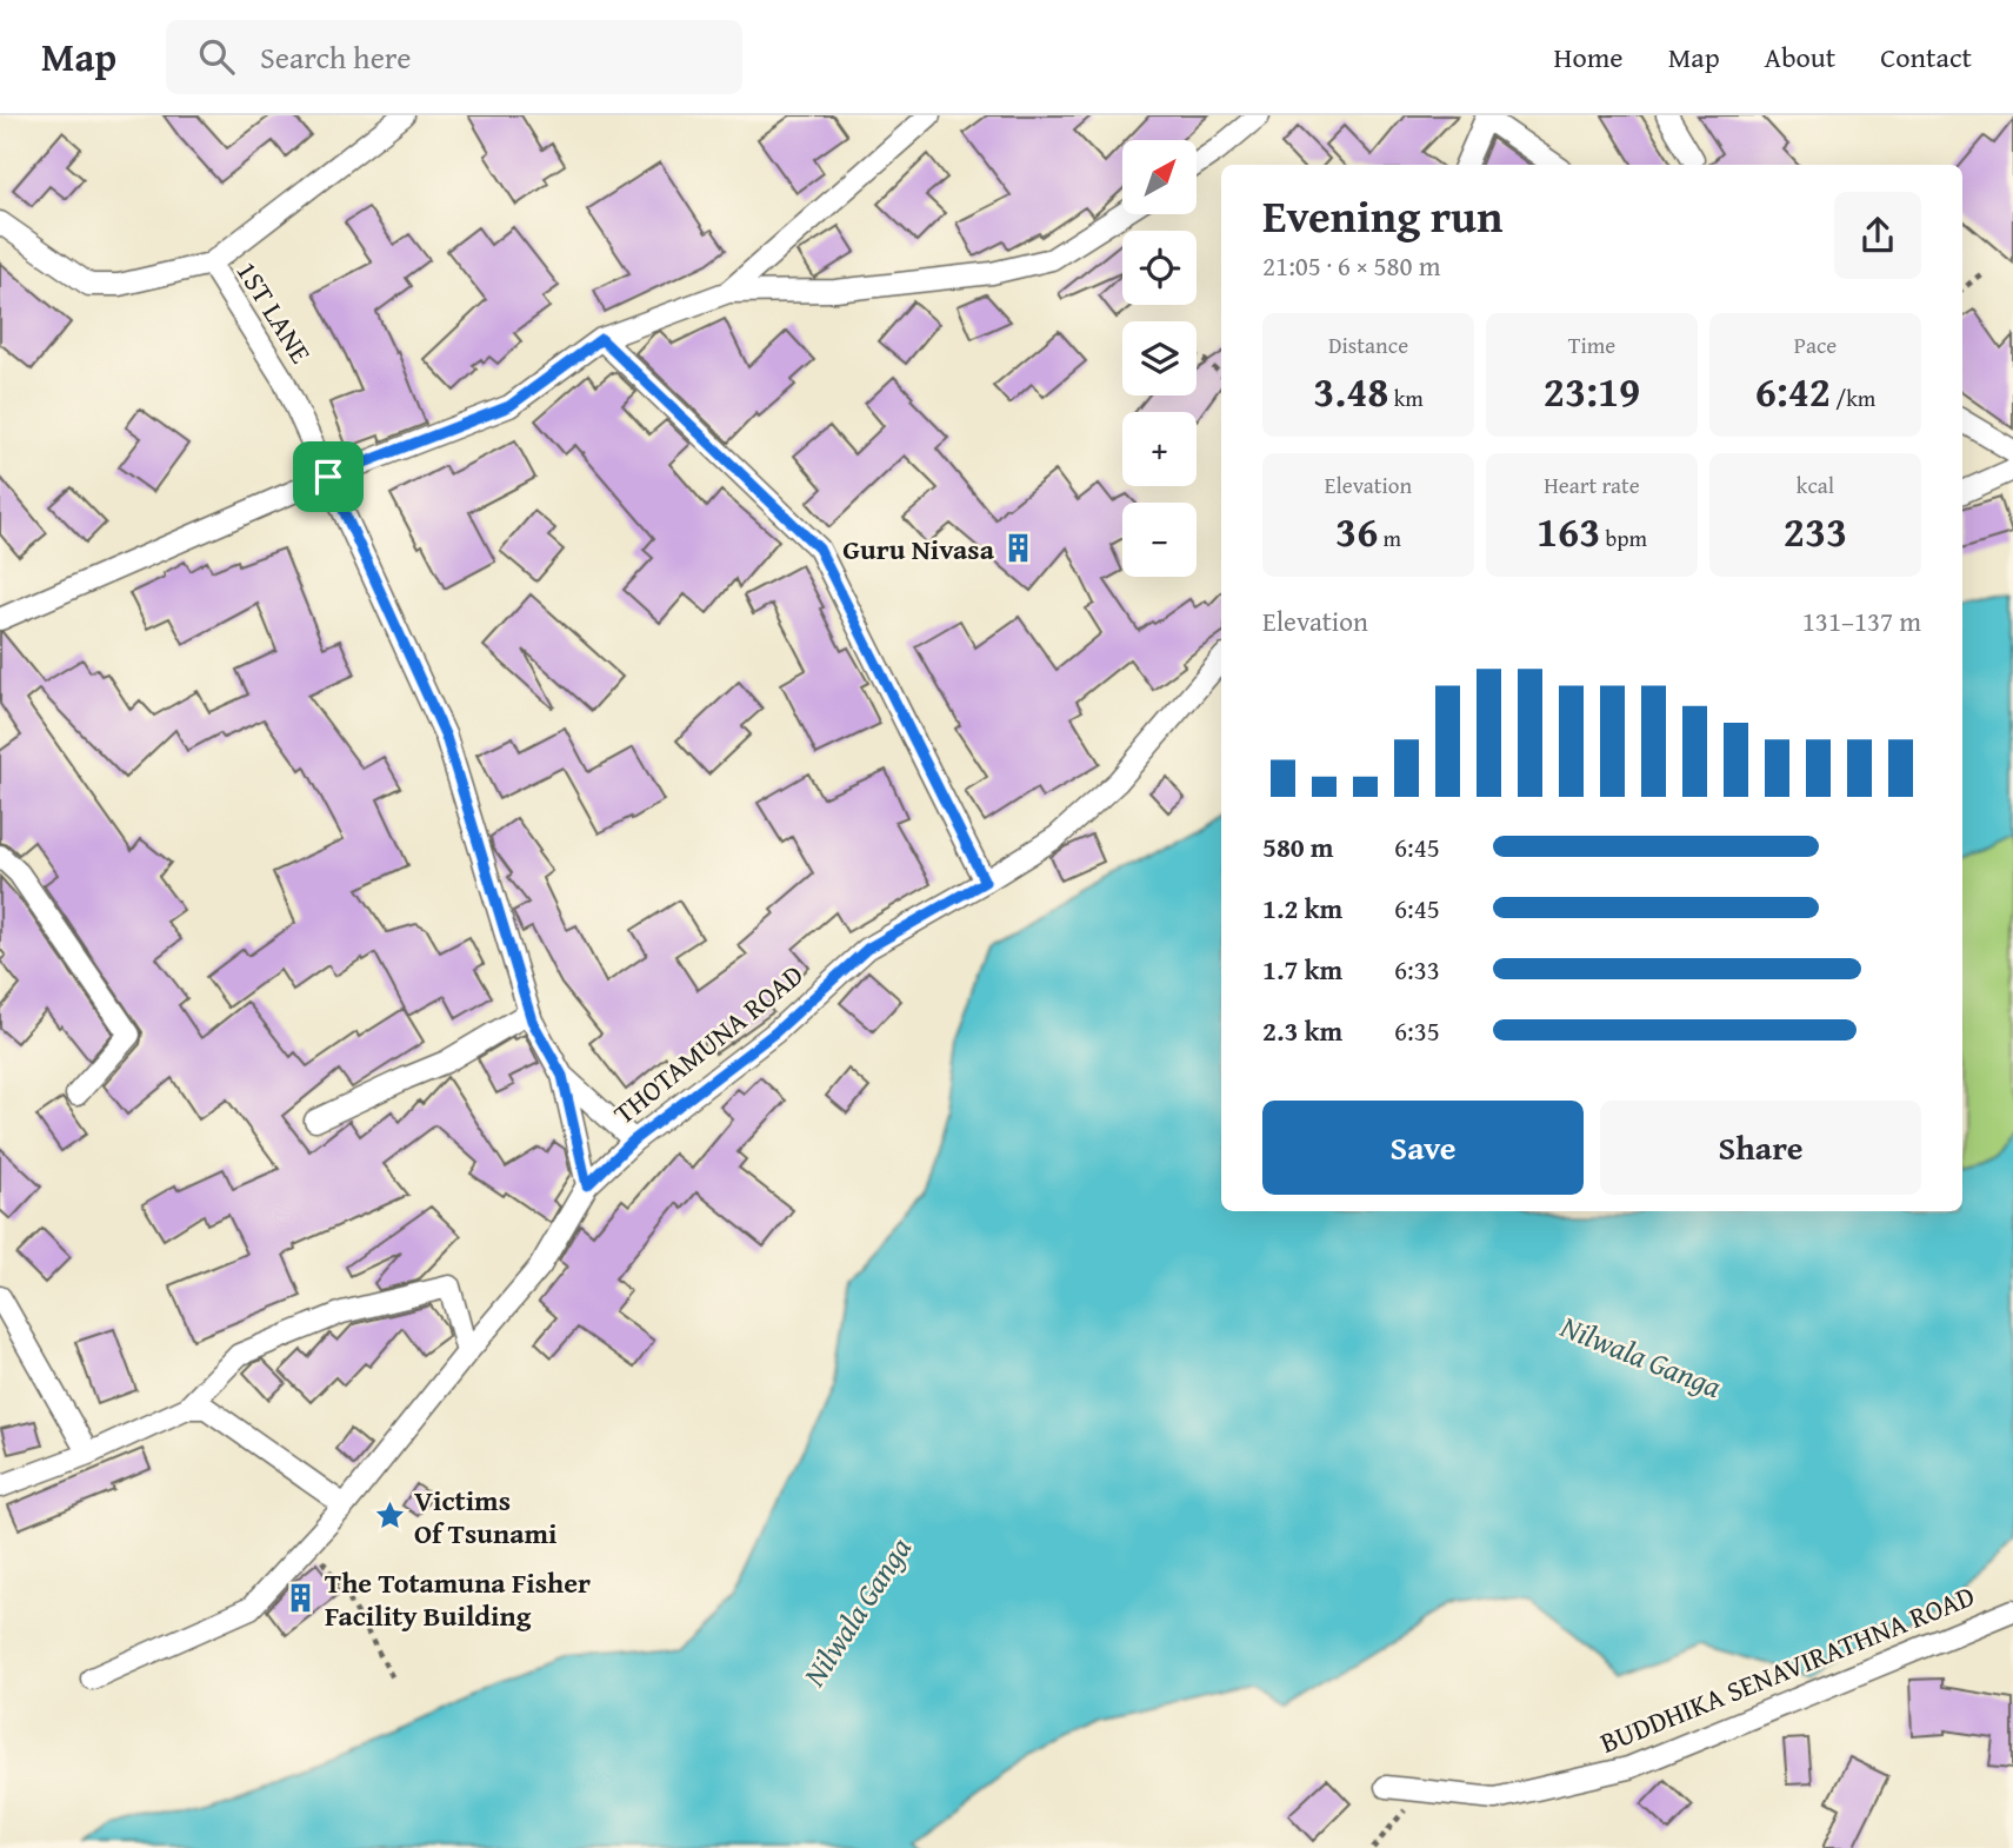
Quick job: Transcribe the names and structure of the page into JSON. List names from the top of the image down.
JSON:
{
  "streets": {
    "street": ["1ST LANE", "THOTAMUNA ROAD", "BUDDHIKA SENAVIRATHNA ROAD"]
  },
  "water": ["Nilwala Ganga"],
  "places": {
    "building": ["Guru Nivasa", "The Totamuna Fisher Facility Building"],
    "place": ["Victims Of Tsunami"]
  },
  "north": "top right",
  "page": {
    "header": "Map",
    "search": "Search here",
    "nav": [
      "Home",
      "Map",
      "About",
      "Contact"
    ],
    "map_buttons": ["+", "−"],
    "heading": ["Evening run", "21:05 · 6 × 580 m"],
    "stats": [
      ["Distance", "3.48 km"],
      ["Time", "23:19"],
      ["Pace", "6:42 /km"],
      ["Elevation", "36 m"],
      ["Heart rate", "163 bpm"],
      ["kcal", "233"]
    ],
    "chart": ["Elevation", "131–137 m"],
    "list": [
      {
        "name": "580 m",
        "note": "6:45"
      },
      {
        "name": "1.2 km",
        "note": "6:45"
      },
      {
        "name": "1.7 km",
        "note": "6:33"
      },
      {
        "name": "2.3 km",
        "note": "6:35"
      }
    ],
    "buttons": ["Save", "Share"]
  }
}
